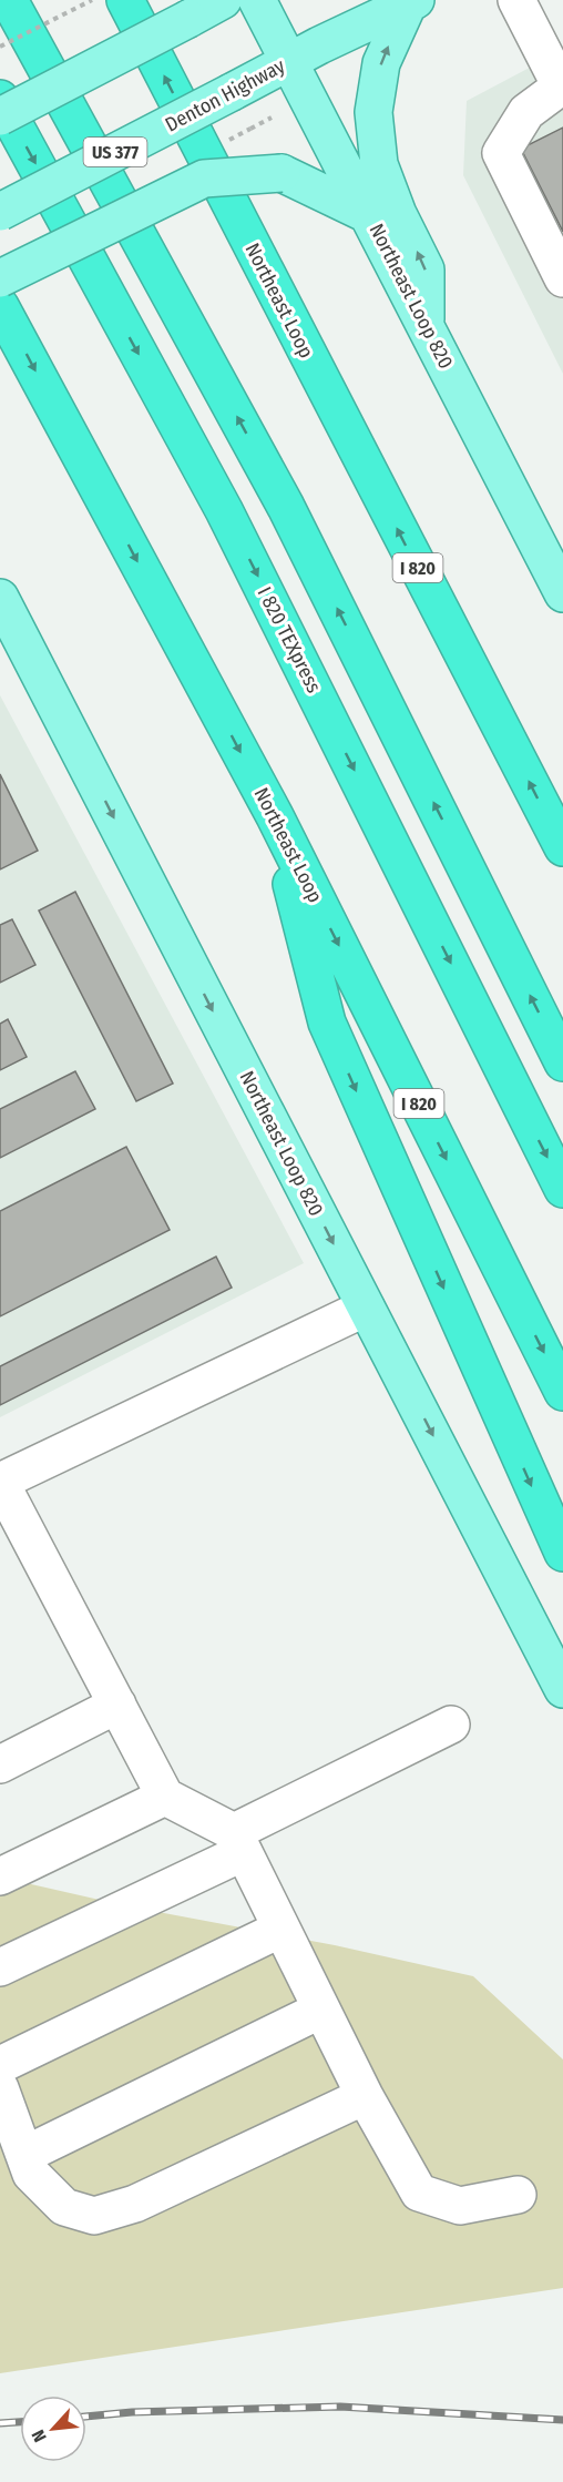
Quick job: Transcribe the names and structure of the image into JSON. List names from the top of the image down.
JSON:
{
  "streets": {
    "highway": ["Northeast Loop", "I 820", "I 820 TEXpress"],
    "main road": ["Denton Highway", "US 377", "Northeast Loop 820"]
  },
  "crossings": [
    ["Denton Highway", "Northeast Loop 820"]
  ],
  "one_way": ["Northeast Loop 820"],
  "north": "bottom left"
}
